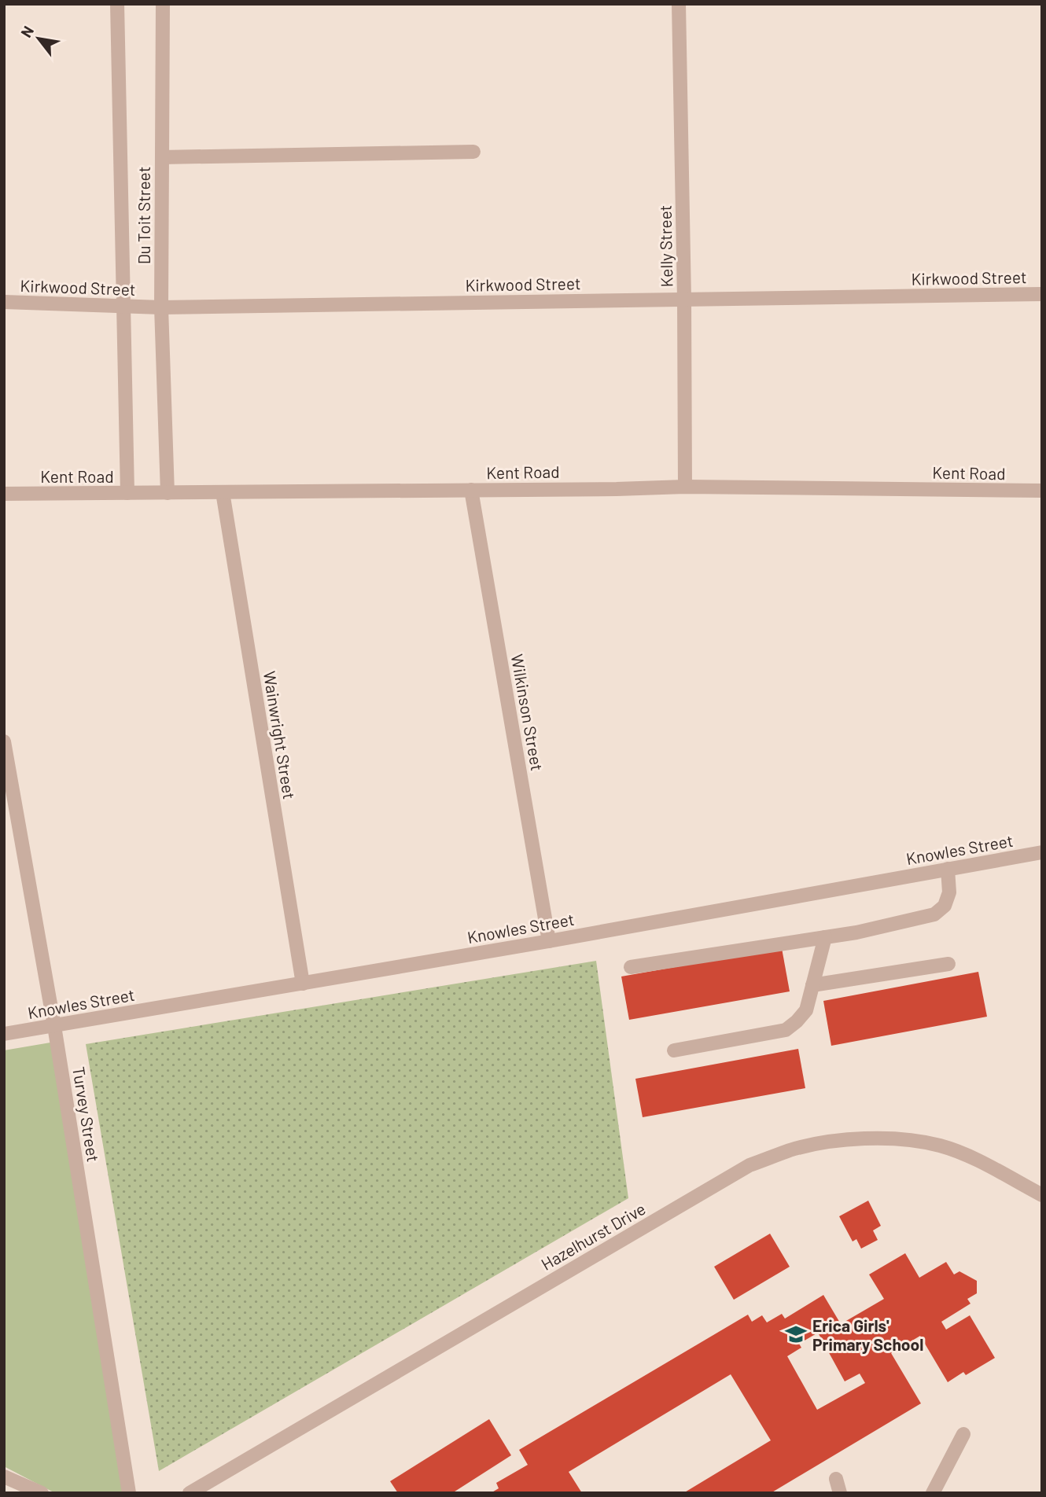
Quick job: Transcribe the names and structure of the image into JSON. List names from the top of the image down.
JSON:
{
  "streets": {
    "street": [
      "Du Toit Street",
      "Kelly Street",
      "Kirkwood Street",
      "Kent Road",
      "Wilkinson Street",
      "Wainwright Street",
      "Knowles Street",
      "Turvey Street",
      "Hazelhurst Drive"
    ]
  },
  "crossings": [
    ["Du Toit Street", "Kirkwood Street"],
    ["Du Toit Street", "Kent Road"],
    ["Kelly Street", "Kirkwood Street"],
    ["Kelly Street", "Kent Road"],
    ["Kent Road", "Wilkinson Street"],
    ["Kent Road", "Wainwright Street"],
    ["Wilkinson Street", "Knowles Street"],
    ["Wainwright Street", "Knowles Street"],
    ["Knowles Street", "Turvey Street"]
  ],
  "places": {
    "school or university": ["Erica Girls' Primary School"]
  },
  "north": "top left"
}
